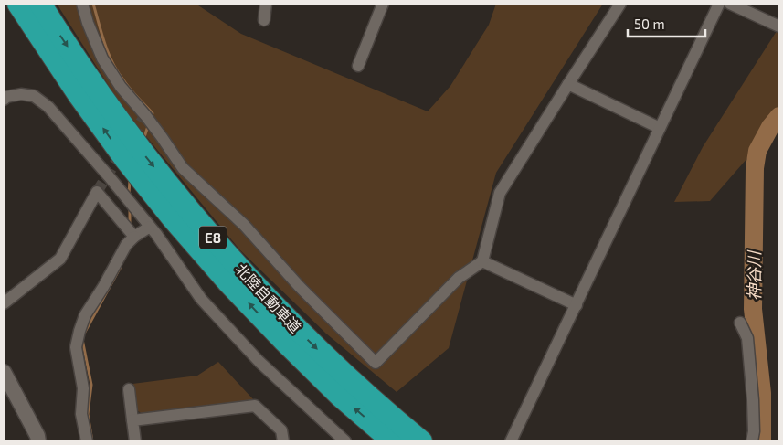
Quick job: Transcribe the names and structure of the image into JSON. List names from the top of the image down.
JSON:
{
  "streets": {
    "highway": ["E8", "北陸自動車道"]
  },
  "water": ["神谷川"],
  "scale_bar": "50 m"
}
